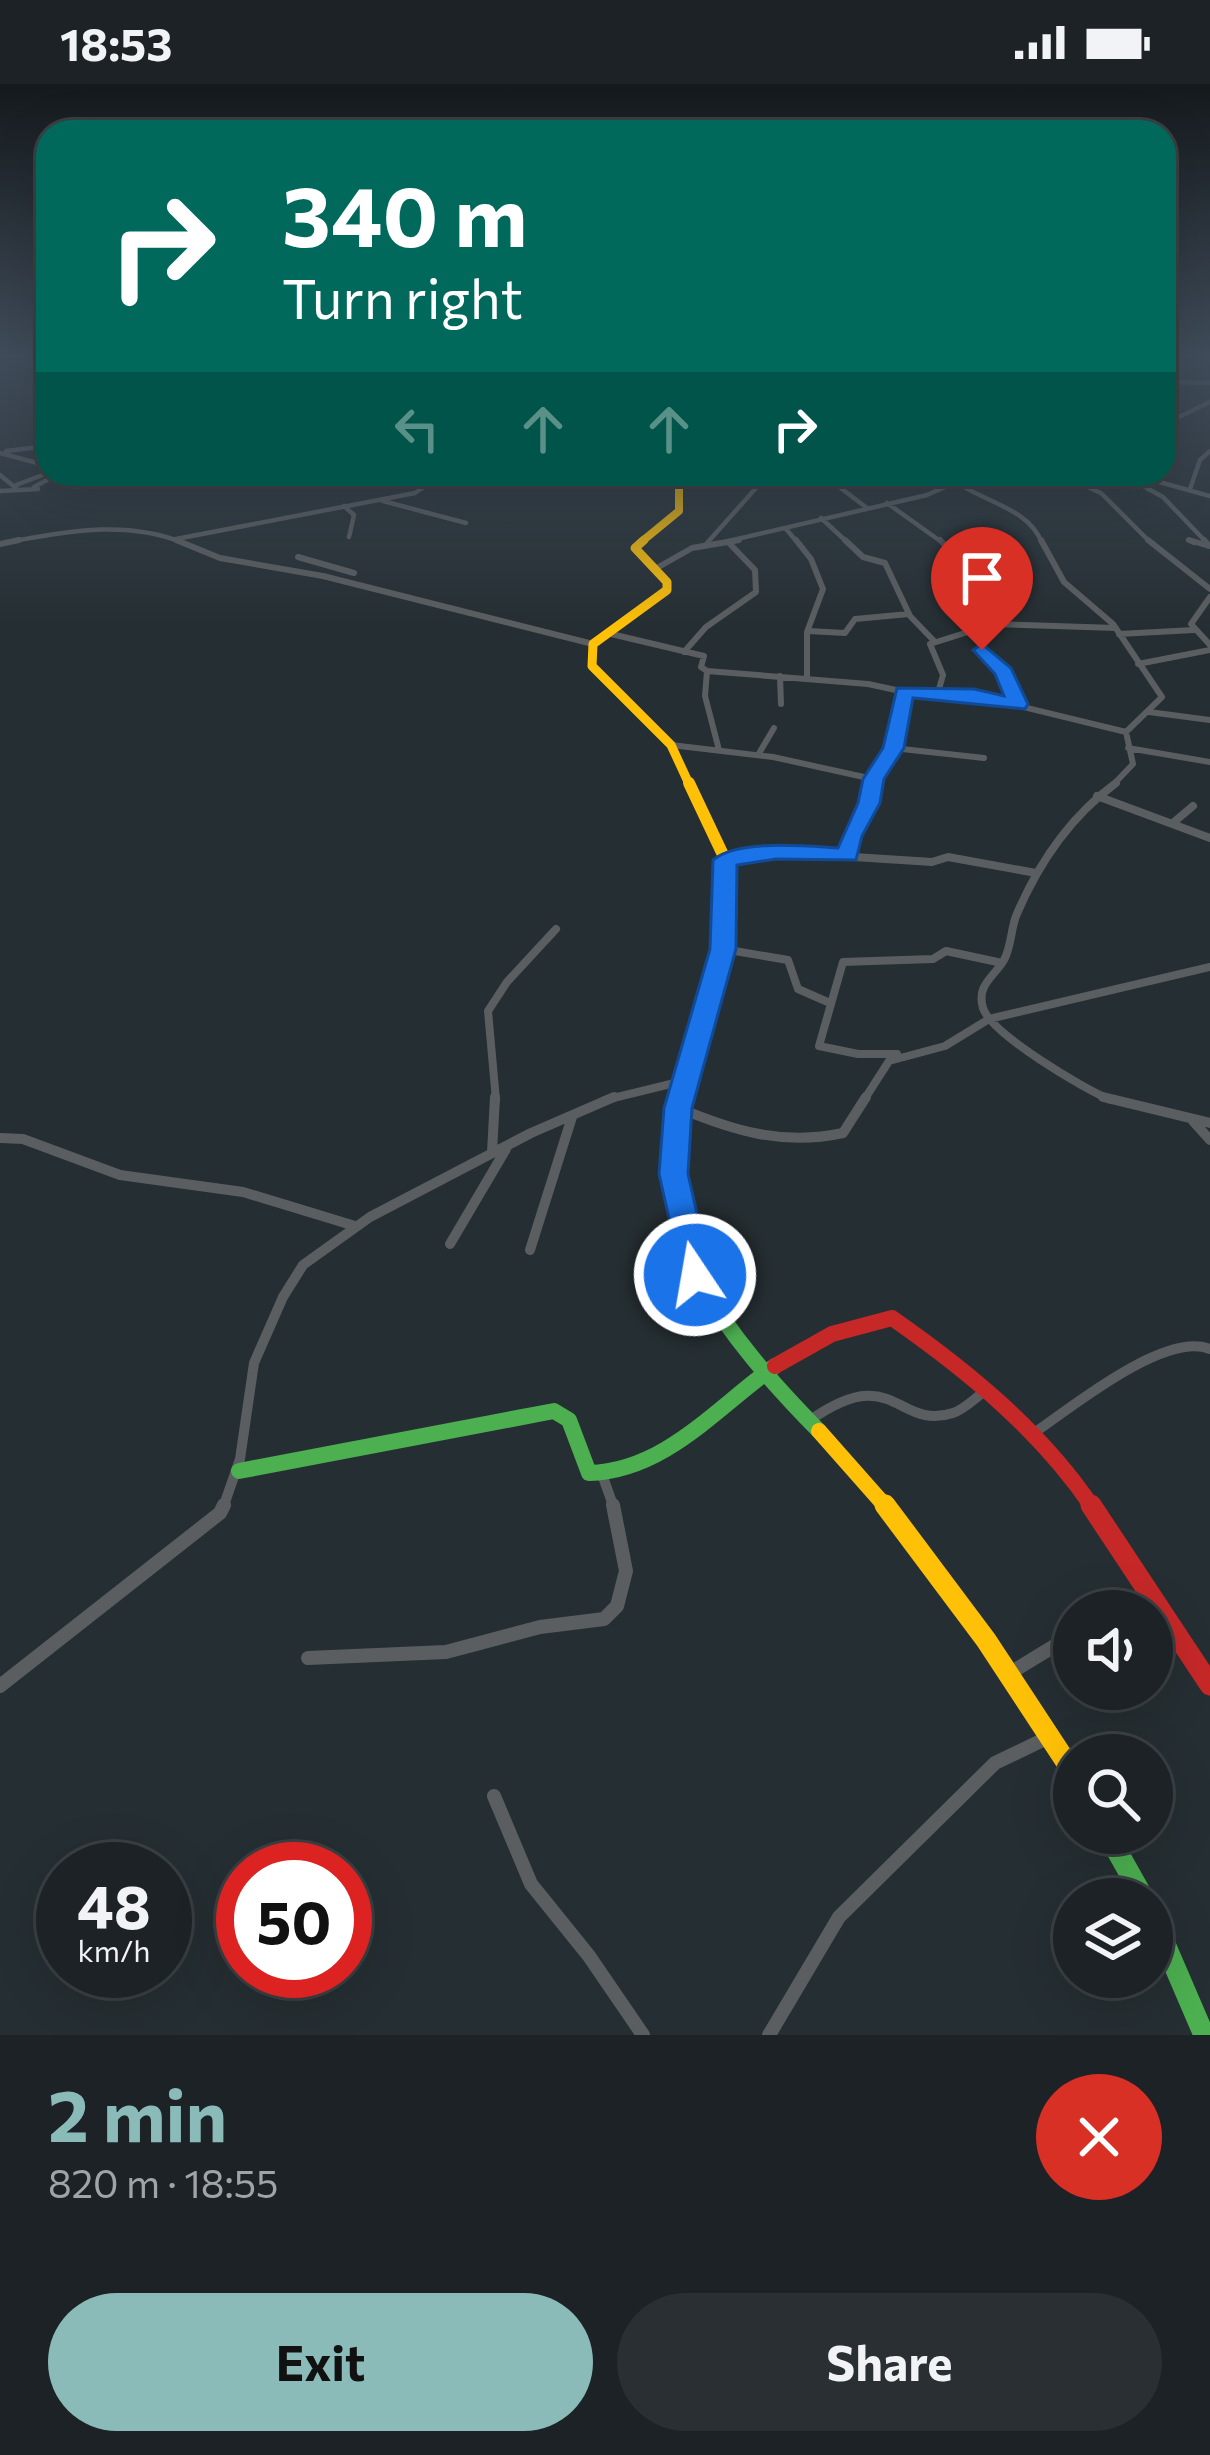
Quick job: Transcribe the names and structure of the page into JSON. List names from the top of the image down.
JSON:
{
  "page": {
    "status": "18:53",
    "turn": ["340 m", "Turn right"],
    "speed": "48 km/h",
    "limit": "50",
    "heading": ["2 min", "820 m · 18:55"],
    "buttons": ["Exit", "Share"]
  }
}
